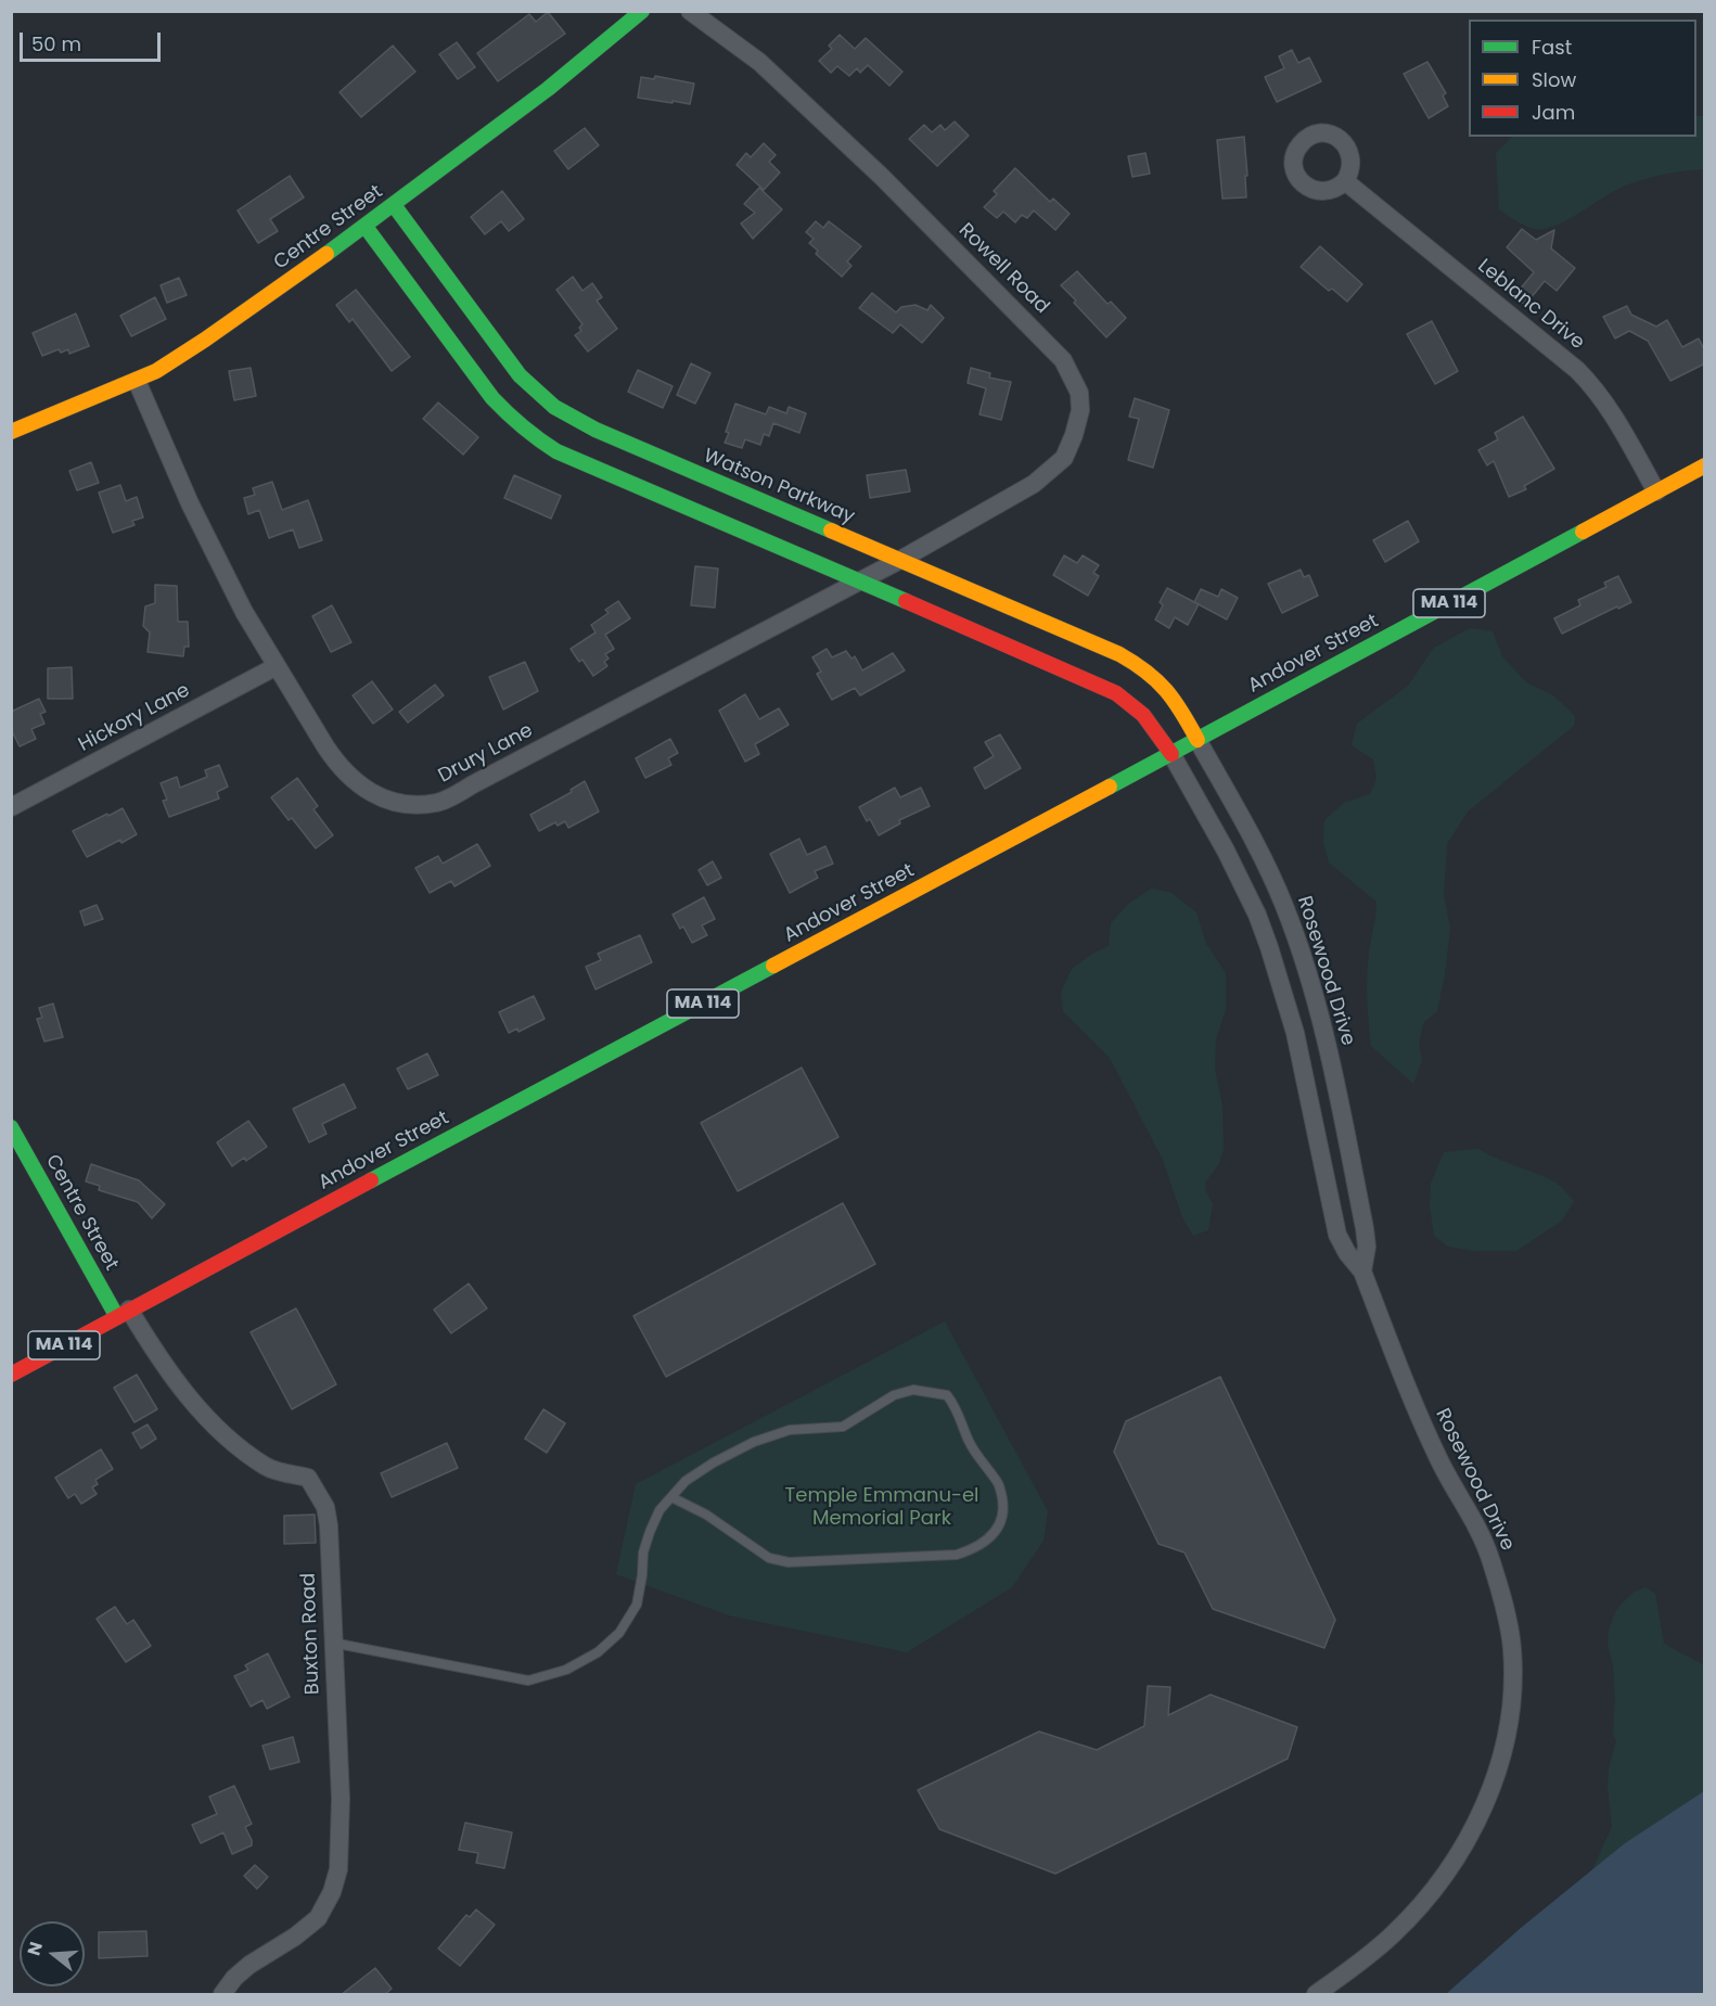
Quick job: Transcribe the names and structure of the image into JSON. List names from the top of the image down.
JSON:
{
  "streets": {
    "main road": [
      "Centre Street",
      "Watson Parkway",
      "MA 114",
      "Andover Street"
    ],
    "street": [
      "Rowell Road",
      "Leblanc Drive",
      "Hickory Lane",
      "Drury Lane",
      "Rosewood Drive",
      "Buxton Road"
    ]
  },
  "crossings": [
    ["Centre Street", "Watson Parkway"],
    ["Centre Street", "Andover Street"],
    ["Centre Street", "Drury Lane"],
    ["Centre Street", "Buxton Road"],
    ["Rowell Road", "Watson Parkway"],
    ["Rowell Road", "Drury Lane"],
    ["Leblanc Drive", "Andover Street"],
    ["Watson Parkway", "Andover Street"],
    ["Watson Parkway", "Drury Lane"],
    ["Watson Parkway", "Rosewood Drive"],
    ["Andover Street", "Rosewood Drive"],
    ["Andover Street", "Buxton Road"],
    ["Hickory Lane", "Drury Lane"]
  ],
  "parks": ["Temple Emmanu-el Memorial Park"],
  "legend": ["Fast", "Slow", "Jam"],
  "scale_bar": "50 m",
  "north": "left"
}
